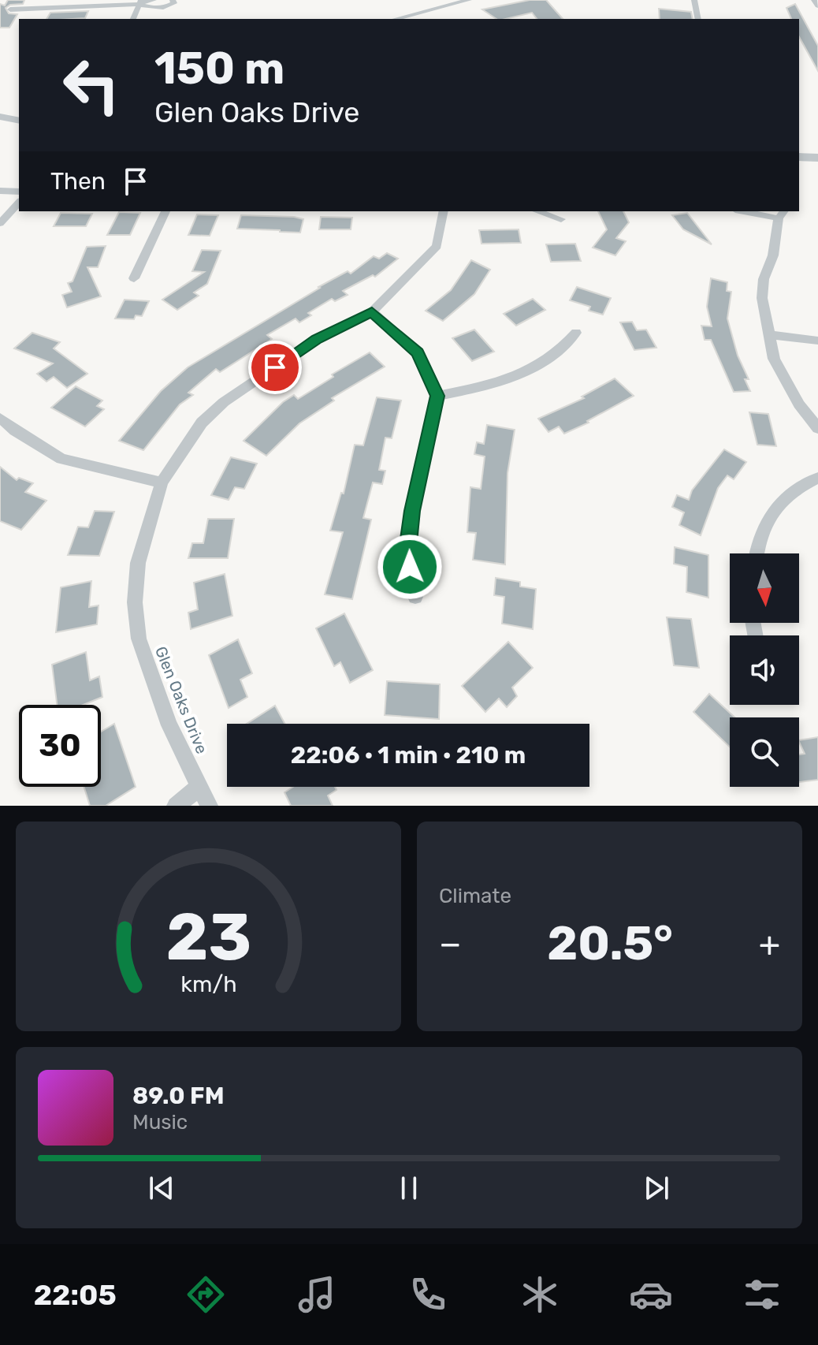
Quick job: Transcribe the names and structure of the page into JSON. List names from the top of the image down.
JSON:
{
  "streets": {
    "street": ["Glen Oaks Drive"]
  },
  "north": "bottom",
  "page": {
    "turn": ["150 m", "Glen Oaks Drive"],
    "then": "Then",
    "limit": "30",
    "trip": "22:06 · 1 min · 210 m",
    "tile": "Climate",
    "heat": ["−", "20.5°", "+"],
    "song": ["89.0 FM", "Music"],
    "tabs": "22:05",
    "gauge": ["23", "km/h"]
  }
}
